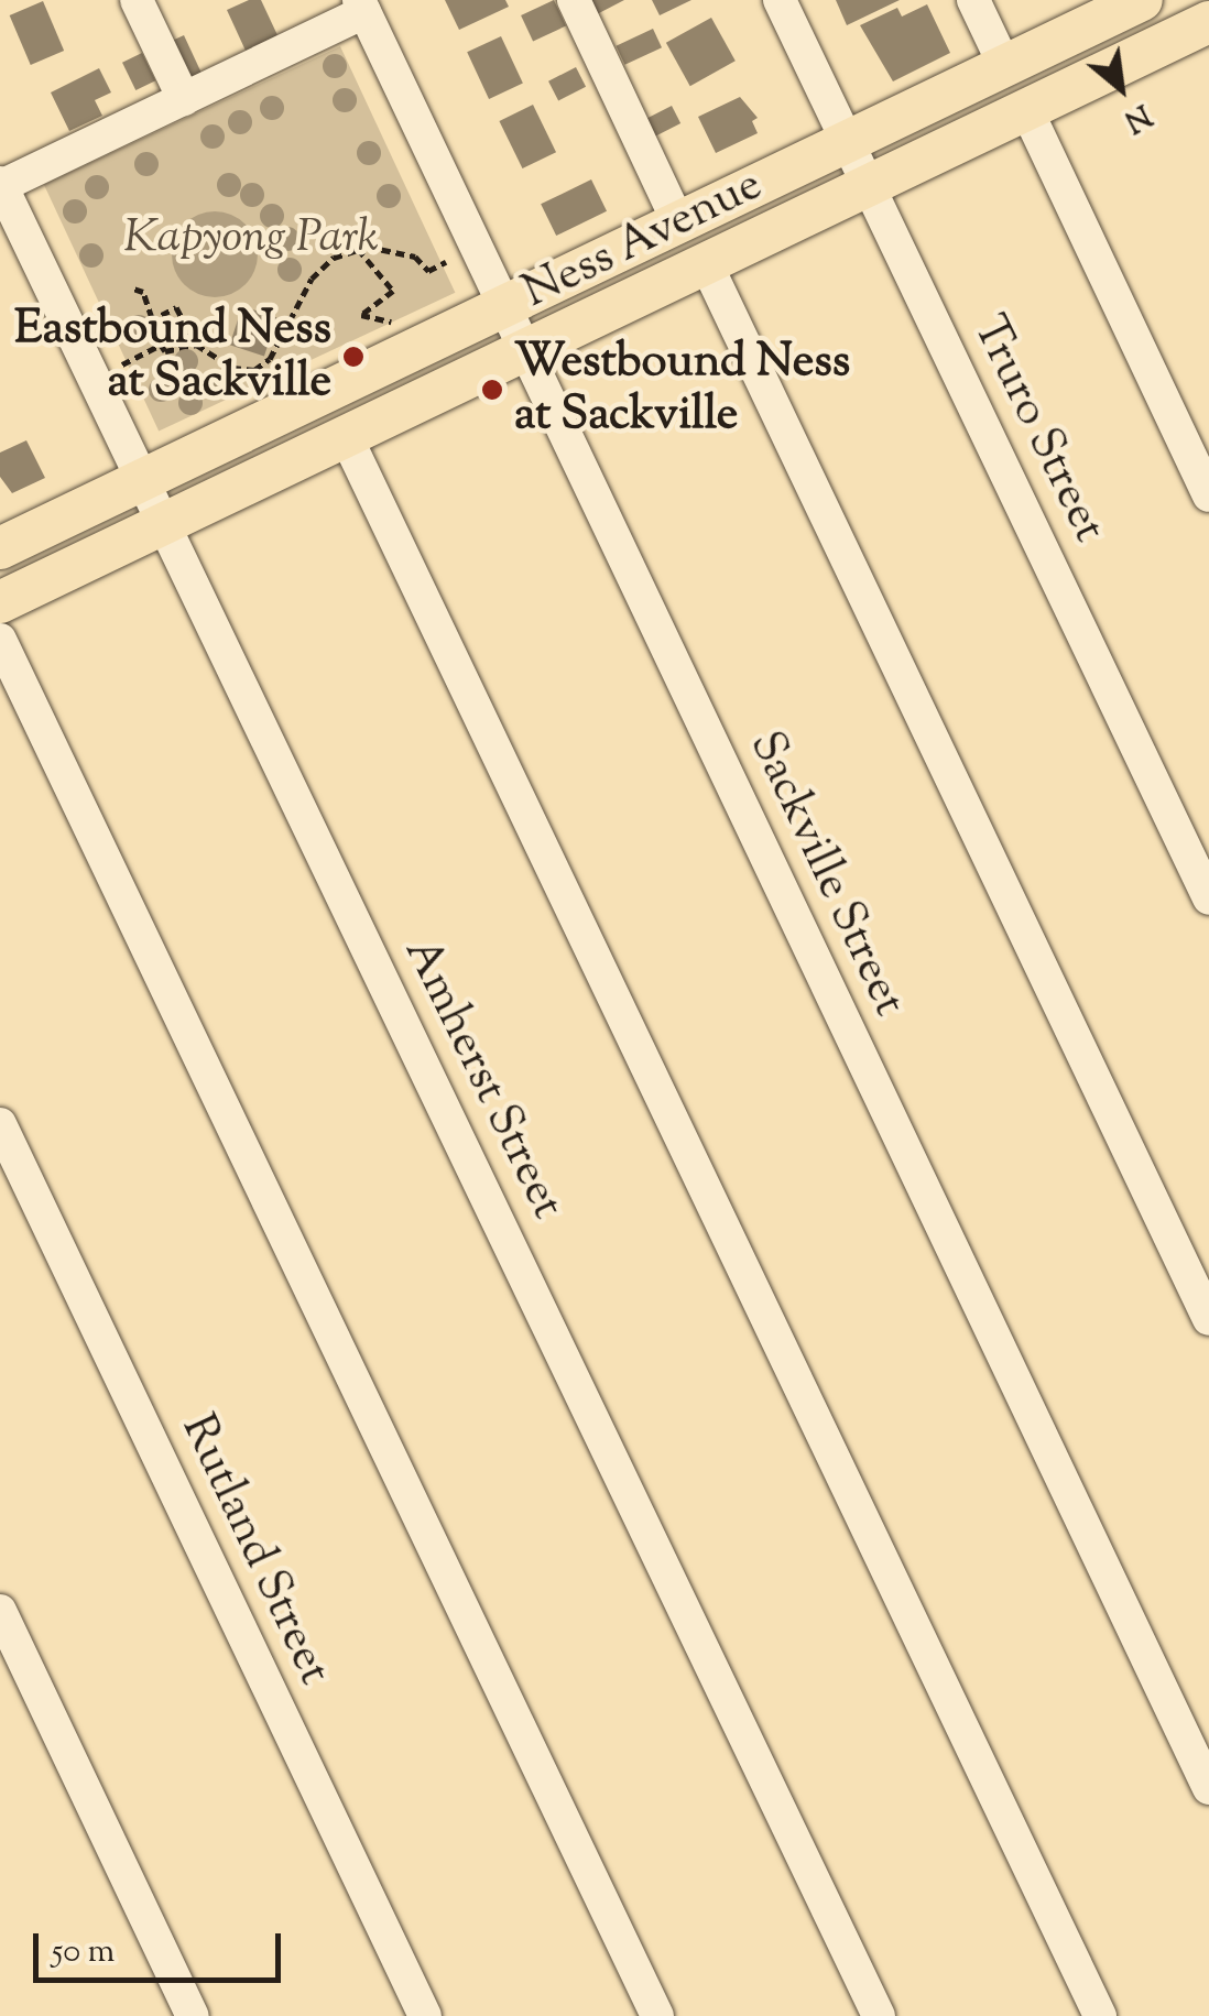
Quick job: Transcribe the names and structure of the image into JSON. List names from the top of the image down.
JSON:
{
  "streets": {
    "main road": ["Ness Avenue"],
    "street": [
      "Truro Street",
      "Sackville Street",
      "Amherst Street",
      "Rutland Street"
    ]
  },
  "crossings": [
    ["Ness Avenue", "Truro Street"],
    ["Ness Avenue", "Sackville Street"],
    ["Ness Avenue", "Amherst Street"]
  ],
  "parks": ["Kapyong Park"],
  "places": ["Eastbound Ness at Sackville", "Westbound Ness at Sackville"],
  "scale_bar": "50 m",
  "north": "bottom right"
}
